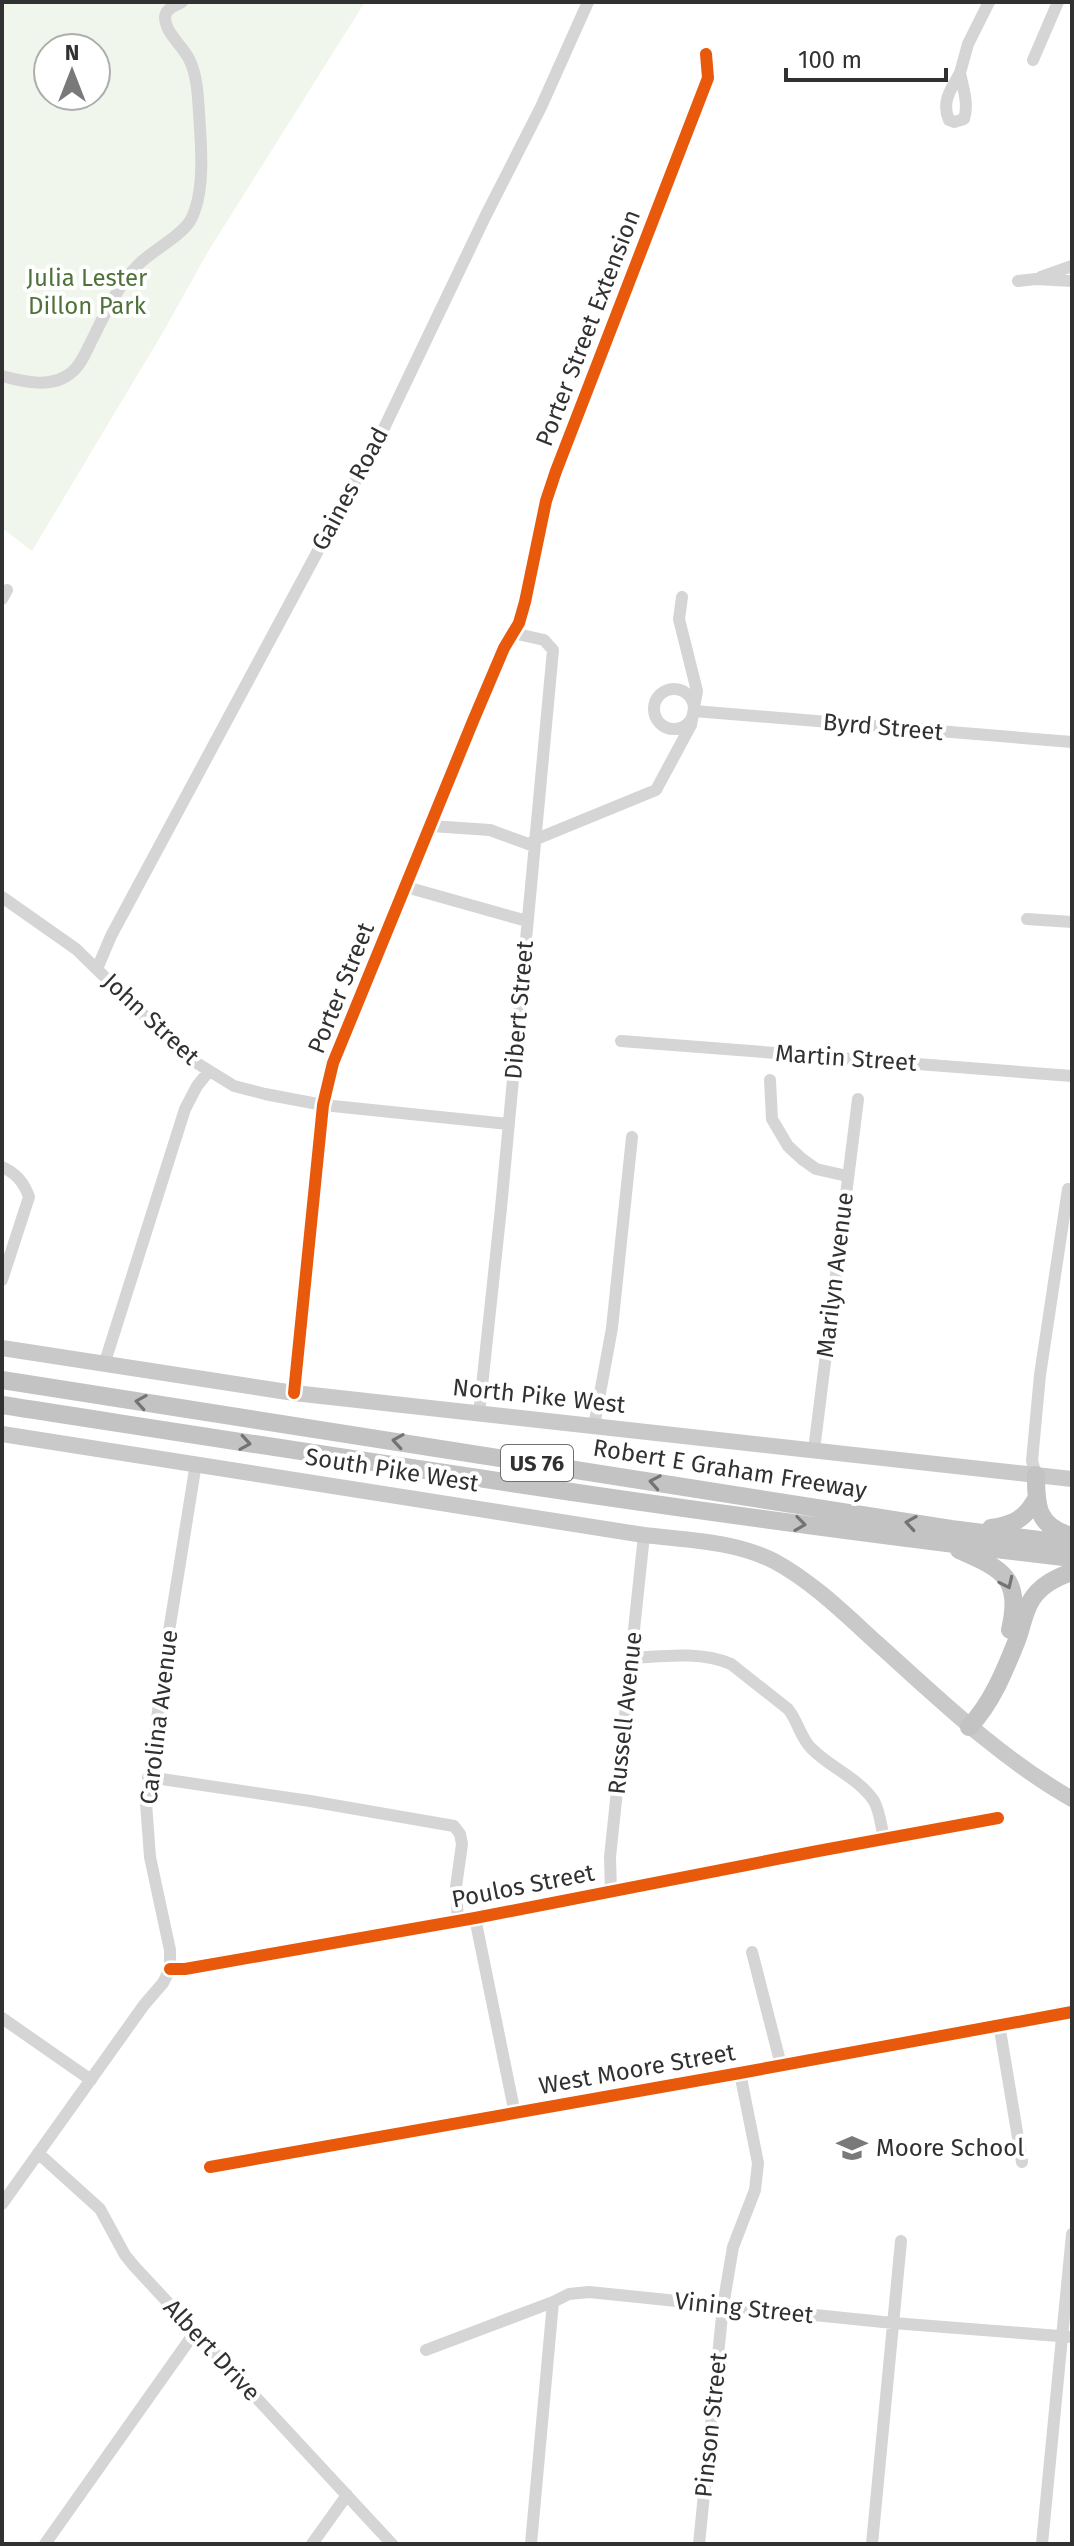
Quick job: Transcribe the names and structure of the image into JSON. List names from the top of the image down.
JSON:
{
  "streets": {
    "highway": ["US 76", "Robert E Graham Freeway"],
    "main road": ["North Pike West", "South Pike West"],
    "street": [
      "Porter Street Extension",
      "Gaines Road",
      "Byrd Street",
      "Porter Street",
      "Dibert Street",
      "John Street",
      "Martin Street",
      "Marilyn Avenue",
      "Russell Avenue",
      "Carolina Avenue",
      "Poulos Street",
      "West Moore Street",
      "Vining Street",
      "Albert Drive",
      "Pinson Street"
    ]
  },
  "crossings": [
    ["Porter Street Extension", "Porter Street"],
    ["Porter Street Extension", "Dibert Street"],
    ["Gaines Road", "John Street"],
    ["Porter Street", "Dibert Street"],
    ["Porter Street", "John Street"],
    ["Porter Street", "North Pike West"],
    ["Dibert Street", "John Street"],
    ["Dibert Street", "North Pike West"],
    ["Marilyn Avenue", "North Pike West"],
    ["South Pike West", "Russell Avenue"],
    ["South Pike West", "Carolina Avenue"],
    ["Russell Avenue", "Poulos Street"],
    ["Carolina Avenue", "Poulos Street"],
    ["West Moore Street", "Pinson Street"],
    ["Vining Street", "Pinson Street"]
  ],
  "parks": ["Julia Lester Dillon Park"],
  "places": {
    "school or university": ["Moore School"]
  },
  "scale_bar": "100 m",
  "north": "top"
}
